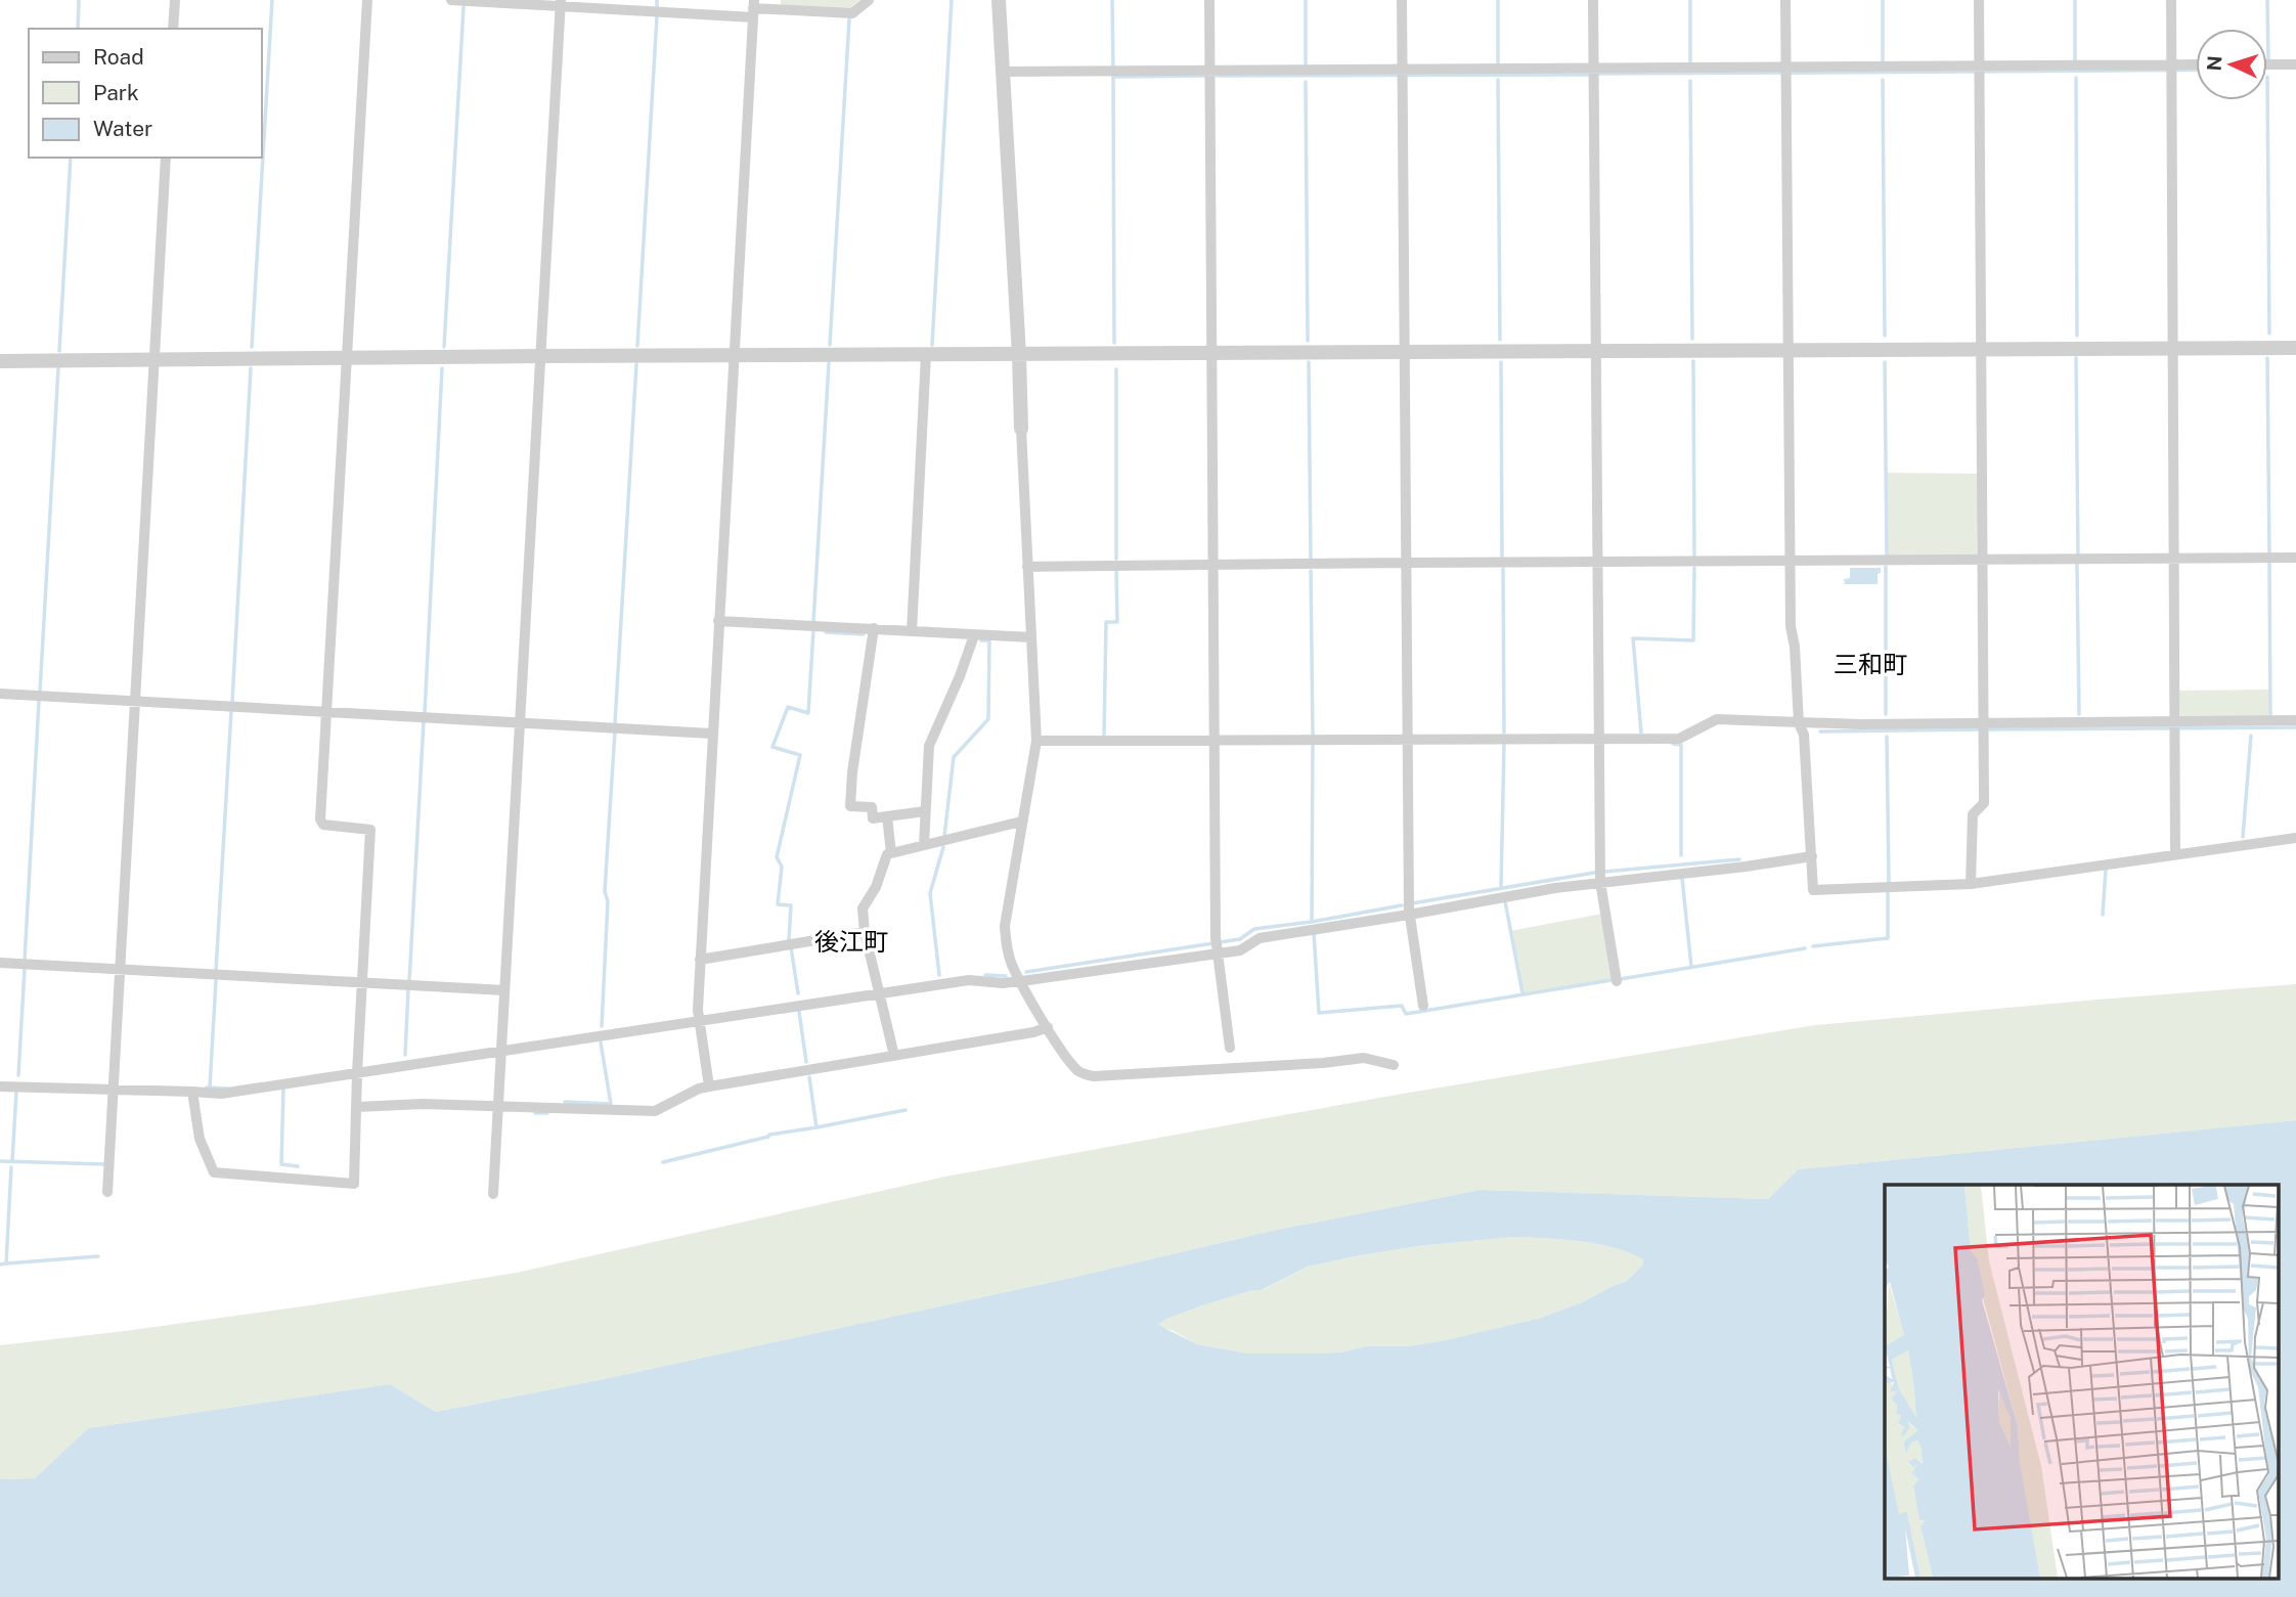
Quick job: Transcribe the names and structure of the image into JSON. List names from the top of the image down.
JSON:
{
  "districts": ["三和町", "後江町"],
  "legend": ["Road", "Park", "Water"],
  "north": "left"
}
